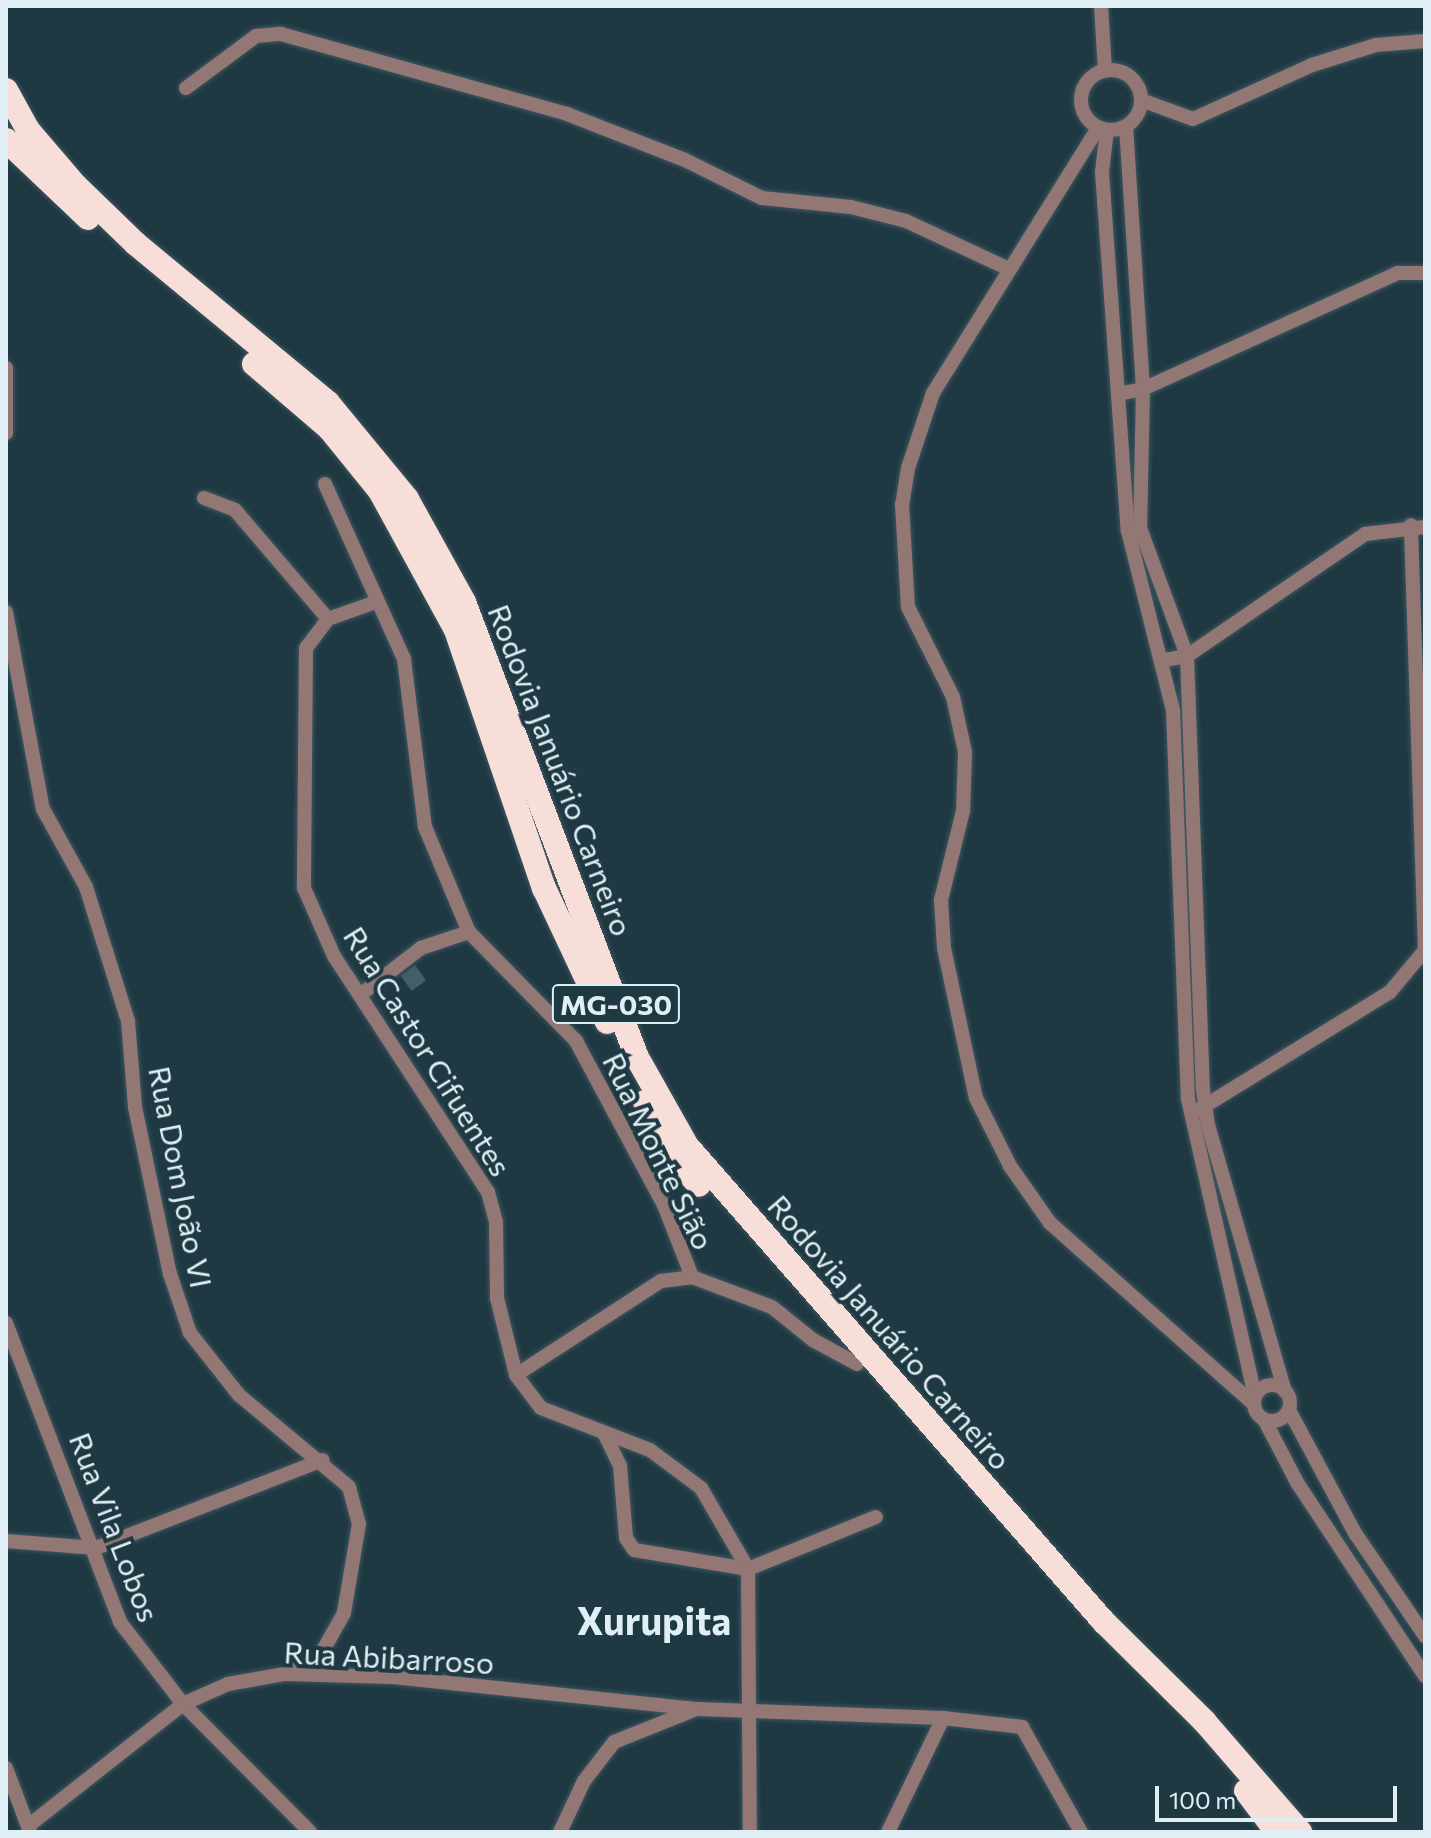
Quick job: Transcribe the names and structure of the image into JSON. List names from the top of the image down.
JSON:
{
  "streets": {
    "highway": ["Rodovia Januário Carneiro", "MG-030"],
    "street": [
      "Rua Castor Cifuentes",
      "Rua Monte Sião",
      "Rua Dom João VI",
      "Rua Vila Lobos",
      "Rua Abibarroso"
    ]
  },
  "crossings": [
    ["Rua Castor Cifuentes", "Rua Monte Sião"],
    ["Rua Castor Cifuentes", "Rua Abibarroso"],
    ["Rua Dom João VI", "Rua Abibarroso"],
    ["Rua Vila Lobos", "Rua Abibarroso"]
  ],
  "districts": ["Xurupita"],
  "scale_bar": "100 m"
}
